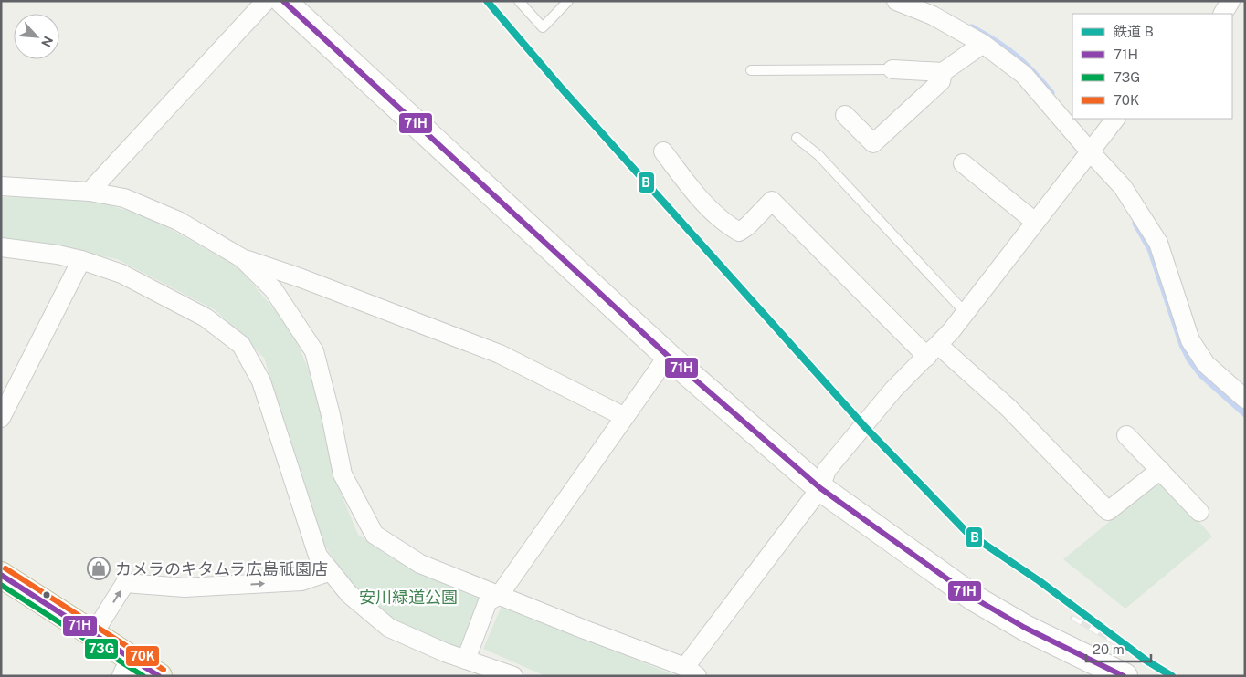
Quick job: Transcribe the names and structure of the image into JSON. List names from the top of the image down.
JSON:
{
  "parks": ["安川緑道公園"],
  "places": {
    "shop": ["カメラのキタムラ広島祇園店"]
  },
  "lines": [
    "rail line B",
    "transit line 71H",
    "transit line 70K",
    "transit line 73G"
  ],
  "legend": [
    "鉄道 B",
    "71H",
    "73G",
    "70K"
  ],
  "scale_bar": "20 m",
  "north": "bottom right"
}
